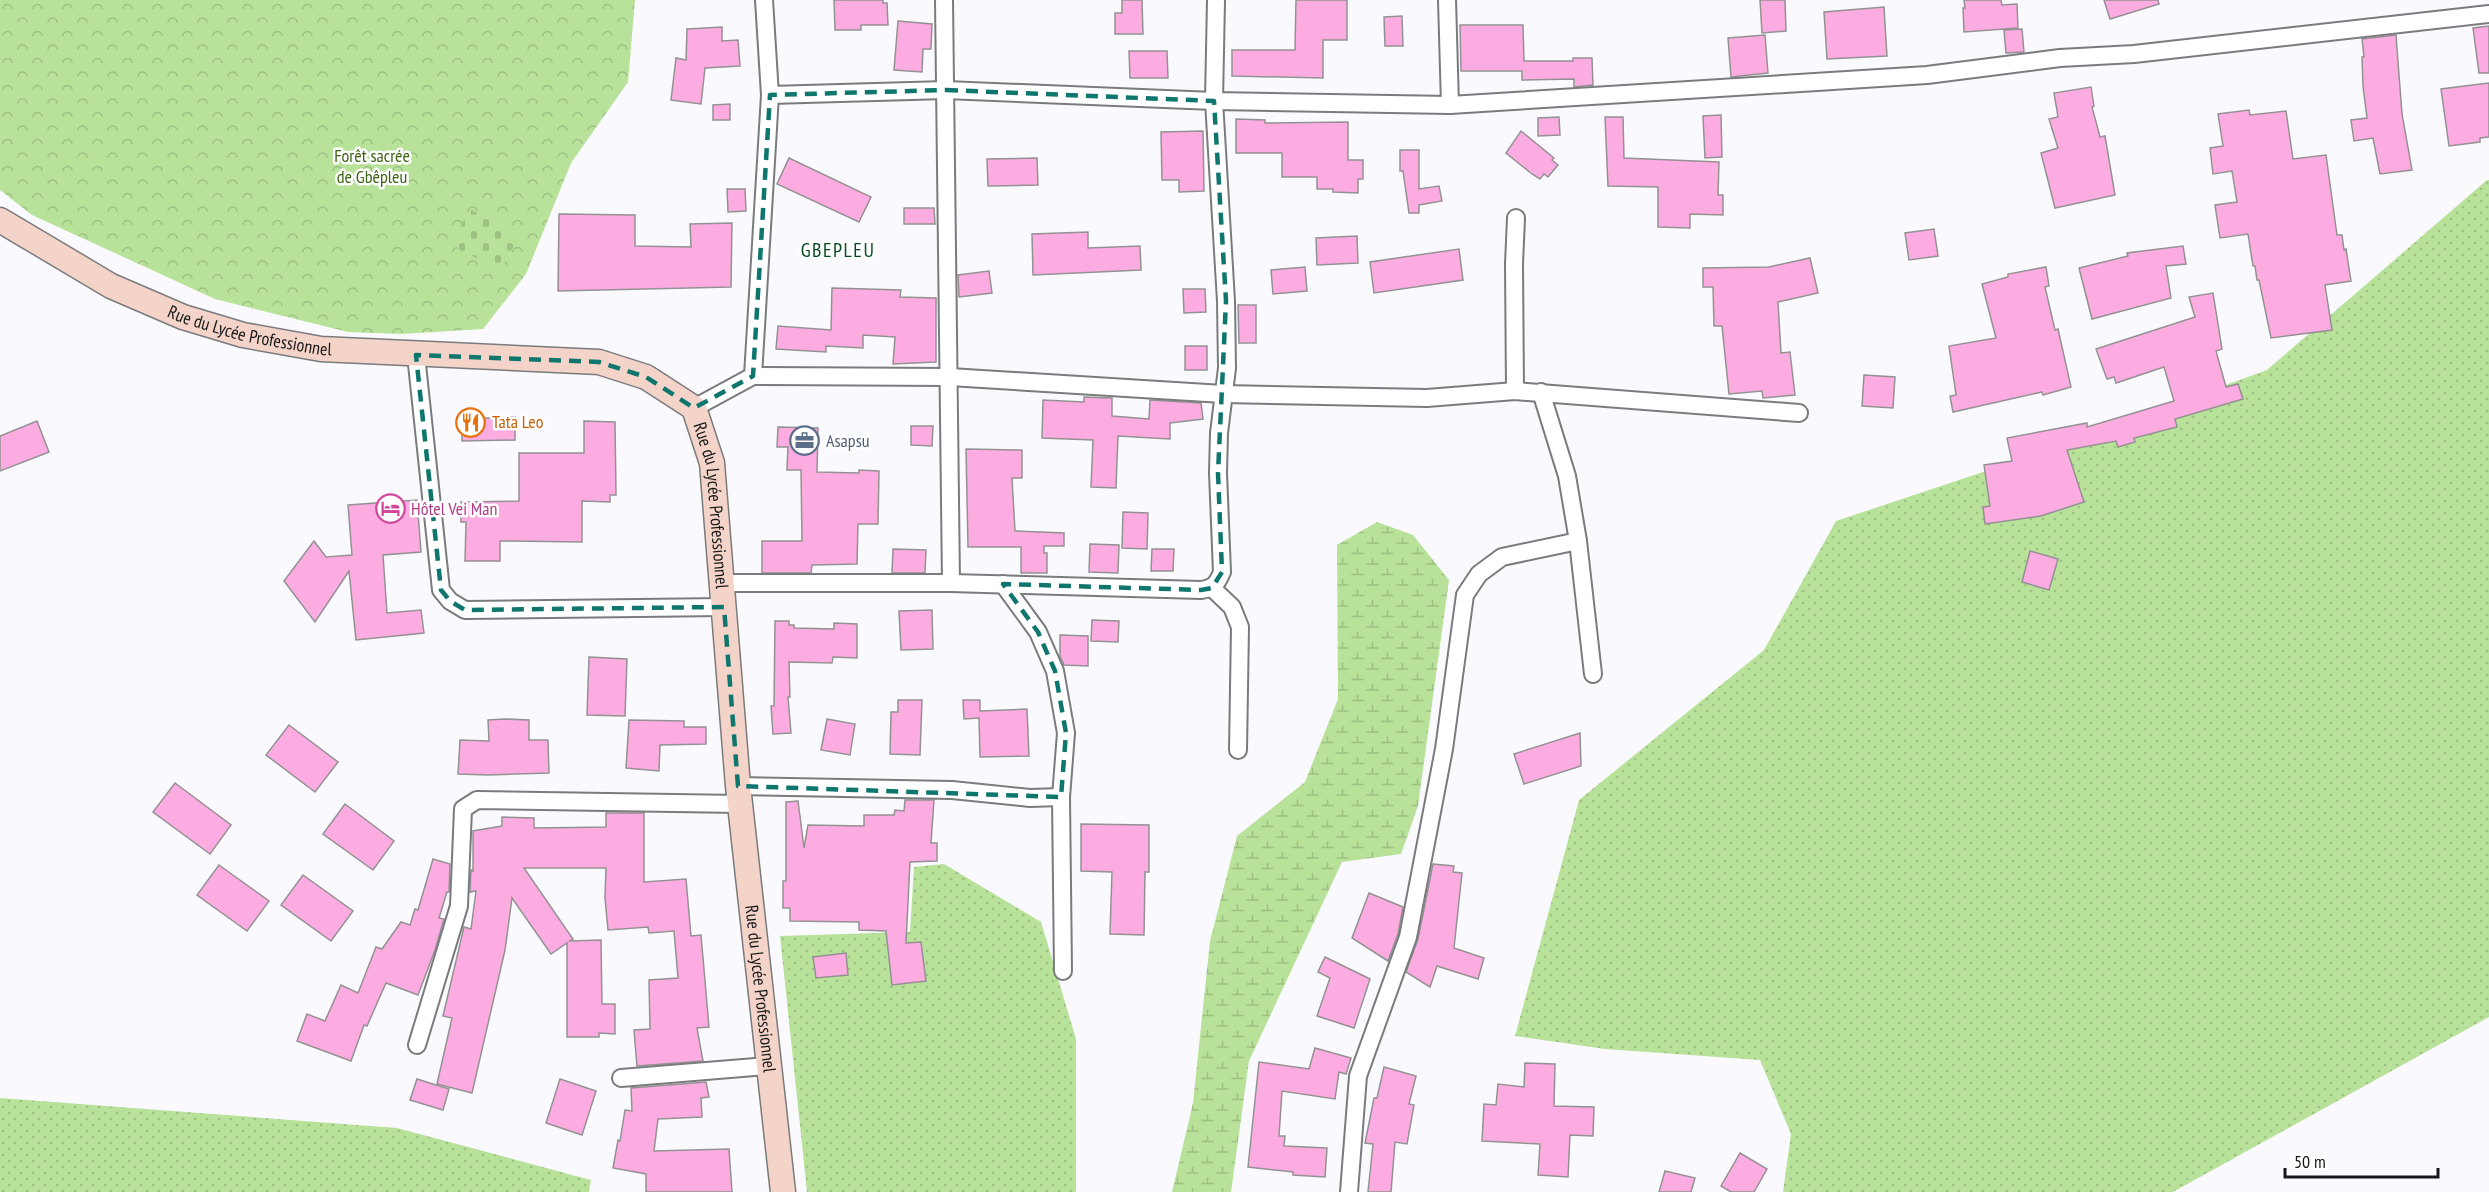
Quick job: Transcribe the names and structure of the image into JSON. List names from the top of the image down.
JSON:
{
  "streets": {
    "main road": ["Rue du Lycée Professionnel"]
  },
  "districts": ["GBEPLEU"],
  "parks": ["Forêt sacrée de Gbêpleu"],
  "places": {
    "restaurant": ["Tata Leo"],
    "office": ["Asapsu"],
    "hotel": ["Hôtel Vei Man"]
  },
  "scale_bar": "50 m"
}
